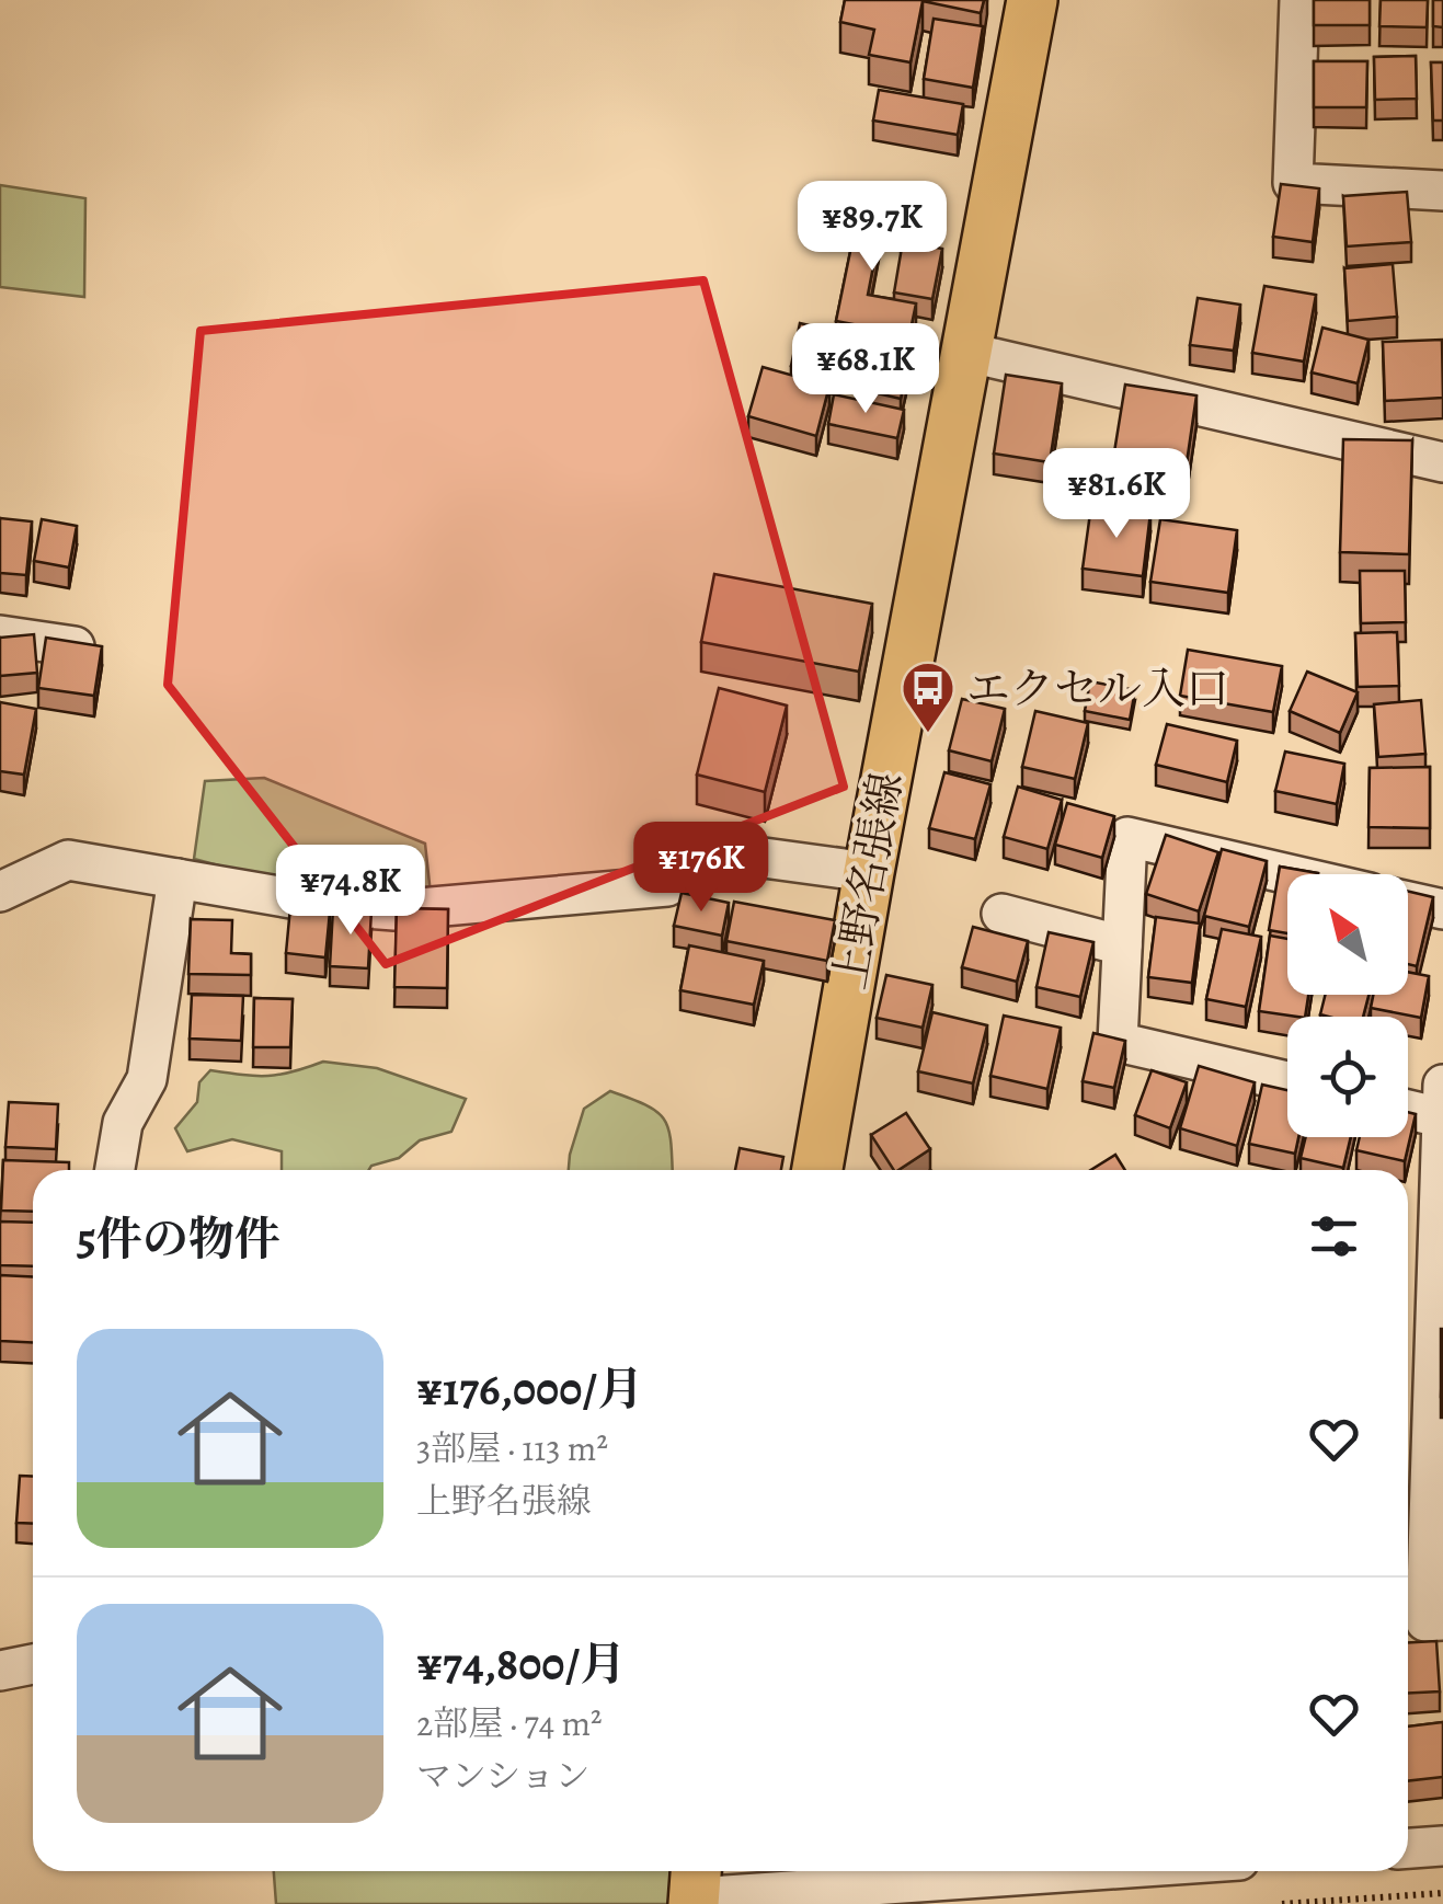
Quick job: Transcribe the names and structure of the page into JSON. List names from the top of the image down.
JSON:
{
  "streets": {
    "main road": ["上野名張線"]
  },
  "places": {
    "bus stop": ["エクセル入口"]
  },
  "north": "top left",
  "page": {
    "price": [
      "¥89.7K",
      "¥68.1K",
      "¥81.6K",
      "¥176K",
      "¥74.8K"
    ],
    "heading": "5件の物件",
    "list": [
      {
        "name": "¥176,000/月",
        "note": "3部屋 · 113 m² · 上野名張線"
      },
      {
        "name": "¥74,800/月",
        "note": "2部屋 · 74 m² · マンション"
      }
    ]
  }
}
